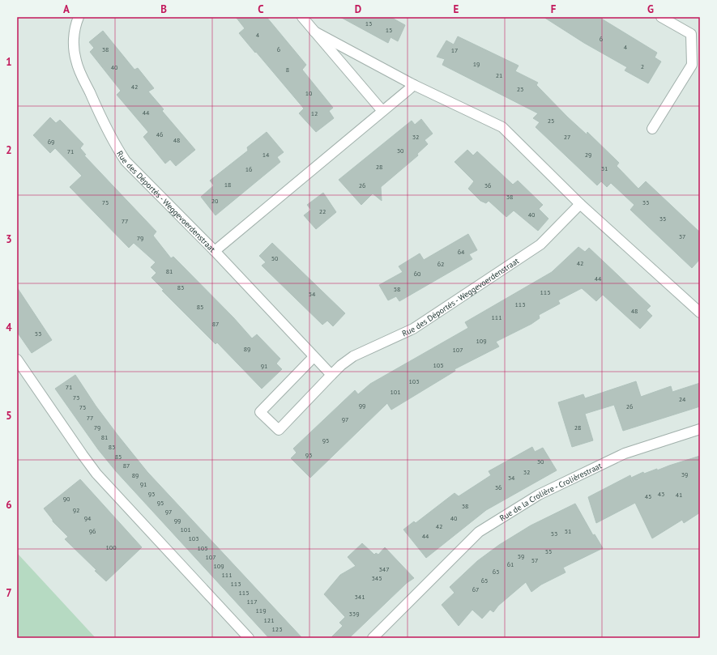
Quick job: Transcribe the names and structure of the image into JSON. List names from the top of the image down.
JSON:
{
  "streets": {
    "street": ["Rue des Déportés - Weggevoerdenstraat", "Rue de la Crolière - Crolièrestraat"]
  },
  "house_numbers": [
    "13",
    "15",
    "4",
    "6",
    "4",
    "38",
    "6",
    "17",
    "19",
    "2",
    "40",
    "8",
    "21",
    "42",
    "23",
    "10",
    "44",
    "12",
    "25",
    "46",
    "32",
    "27",
    "48",
    "69",
    "30",
    "71",
    "14",
    "29",
    "28",
    "31",
    "16",
    "18",
    "26",
    "36",
    "38",
    "20",
    "75",
    "33",
    "22",
    "40",
    "35",
    "77",
    "37",
    "79",
    "64",
    "50",
    "42",
    "62",
    "81",
    "60",
    "44",
    "83",
    "58",
    "115",
    "54",
    "113",
    "85",
    "48",
    "111",
    "87",
    "53",
    "109",
    "89",
    "107",
    "105",
    "91",
    "103",
    "71",
    "101",
    "73",
    "24",
    "99",
    "26",
    "75",
    "77",
    "97",
    "79",
    "28",
    "81",
    "95",
    "83",
    "93",
    "85",
    "30",
    "87",
    "32",
    "39",
    "89",
    "34",
    "91",
    "36",
    "93",
    "43",
    "41",
    "45",
    "90",
    "95",
    "38",
    "92",
    "97",
    "94",
    "40",
    "99",
    "42",
    "101",
    "96",
    "51",
    "53",
    "44",
    "103",
    "100",
    "105",
    "55",
    "59",
    "107",
    "57",
    "61",
    "109",
    "347",
    "63",
    "111",
    "345",
    "65",
    "113",
    "67",
    "115",
    "341",
    "117",
    "119",
    "339",
    "121",
    "123"
  ],
  "grid": {
    "columns": [
      "A",
      "B",
      "C",
      "D",
      "E",
      "F",
      "G"
    ],
    "rows": [
      "1",
      "2",
      "3",
      "4",
      "5",
      "6",
      "7"
    ]
  }
}
